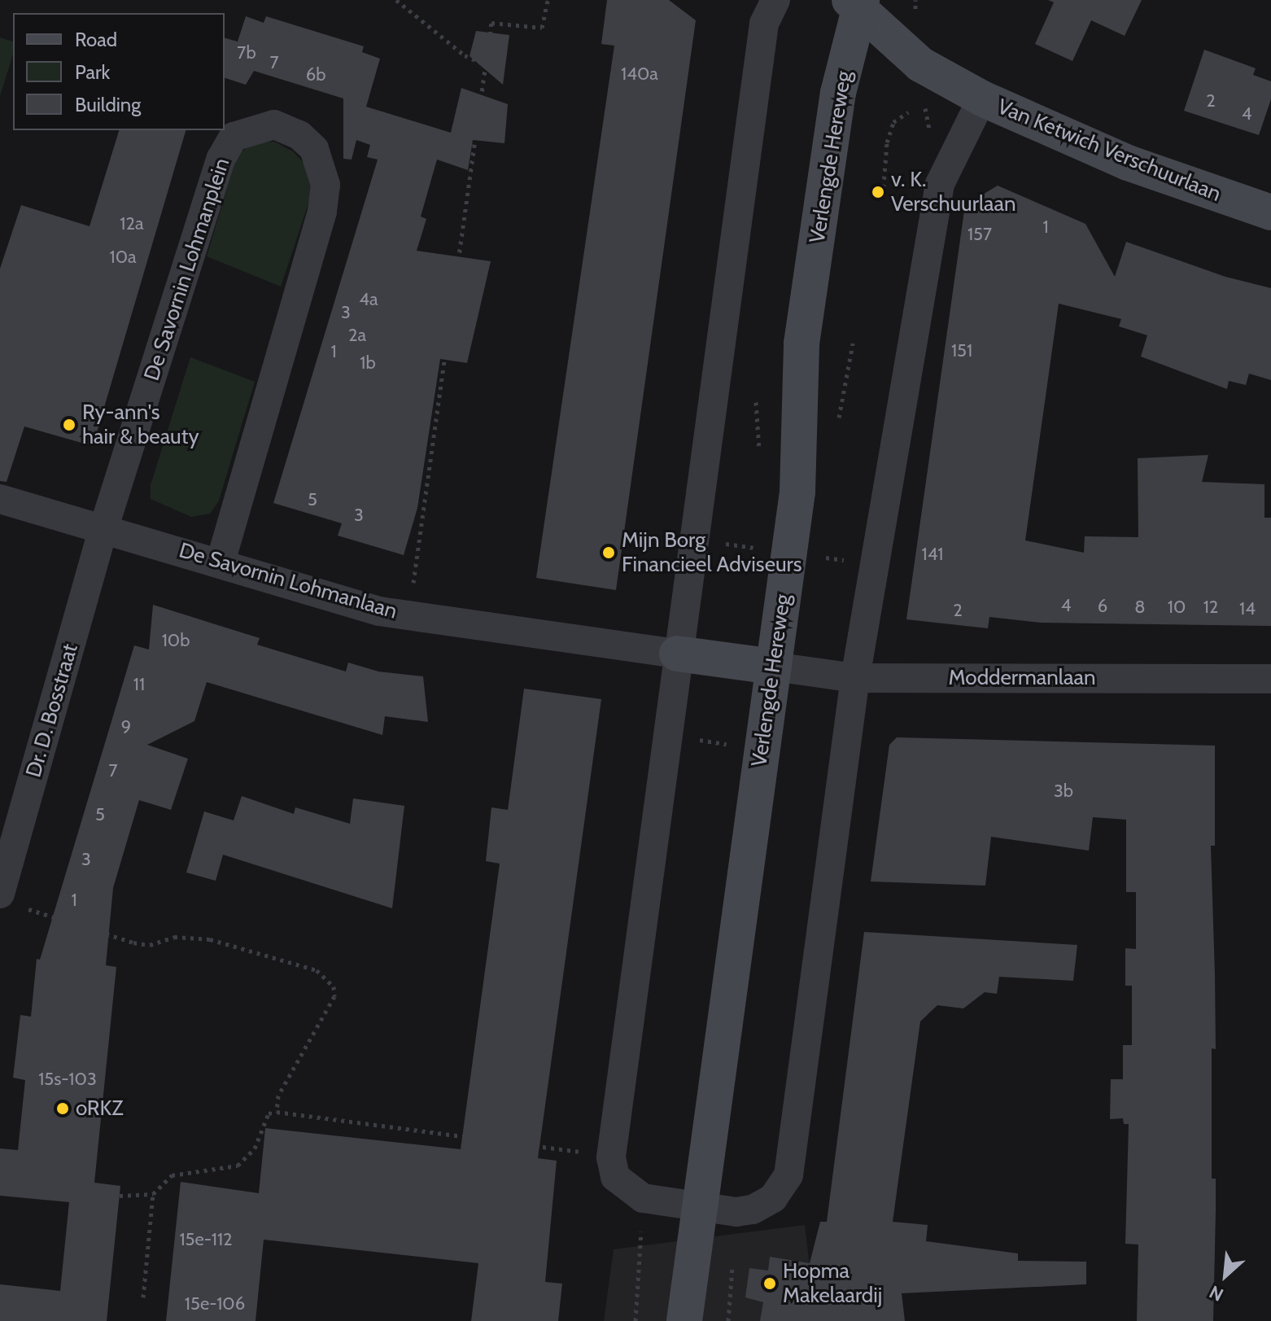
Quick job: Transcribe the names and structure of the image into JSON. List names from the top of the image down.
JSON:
{
  "streets": {
    "main road": ["Van Ketwich Verschuurlaan", "Verlengde Hereweg", "De Savornin Lohmanlaan"],
    "street": ["De Savornin Lohmanplein", "Moddermanlaan", "Dr. D. Bosstraat"]
  },
  "crossings": [
    ["Van Ketwich Verschuurlaan", "Verlengde Hereweg"],
    ["Verlengde Hereweg", "De Savornin Lohmanlaan"],
    ["Verlengde Hereweg", "Moddermanlaan"],
    ["De Savornin Lohmanplein", "De Savornin Lohmanlaan"],
    ["De Savornin Lohmanplein", "Dr. D. Bosstraat"],
    ["De Savornin Lohmanlaan", "Moddermanlaan"],
    ["De Savornin Lohmanlaan", "Dr. D. Bosstraat"]
  ],
  "places": [
    "v. K. Verschuurlaan",
    "Ry-ann's hair & beauty",
    "Mijn Borg Financieel Adviseurs",
    "oRKZ",
    "Hopma Makelaardij"
  ],
  "house_numbers": [
    "7b",
    "7",
    "140a",
    "6b",
    "2",
    "4",
    "12a",
    "1",
    "157",
    "10a",
    "4a",
    "3",
    "2a",
    "151",
    "1",
    "1b",
    "5",
    "3",
    "141",
    "4",
    "6",
    "8",
    "10",
    "12",
    "14",
    "2",
    "10b",
    "11",
    "9",
    "7",
    "3b",
    "5",
    "3",
    "1",
    "15s-103",
    "15e-112",
    "15e-106"
  ],
  "legend": ["Road", "Park", "Building"],
  "north": "bottom left"
}
